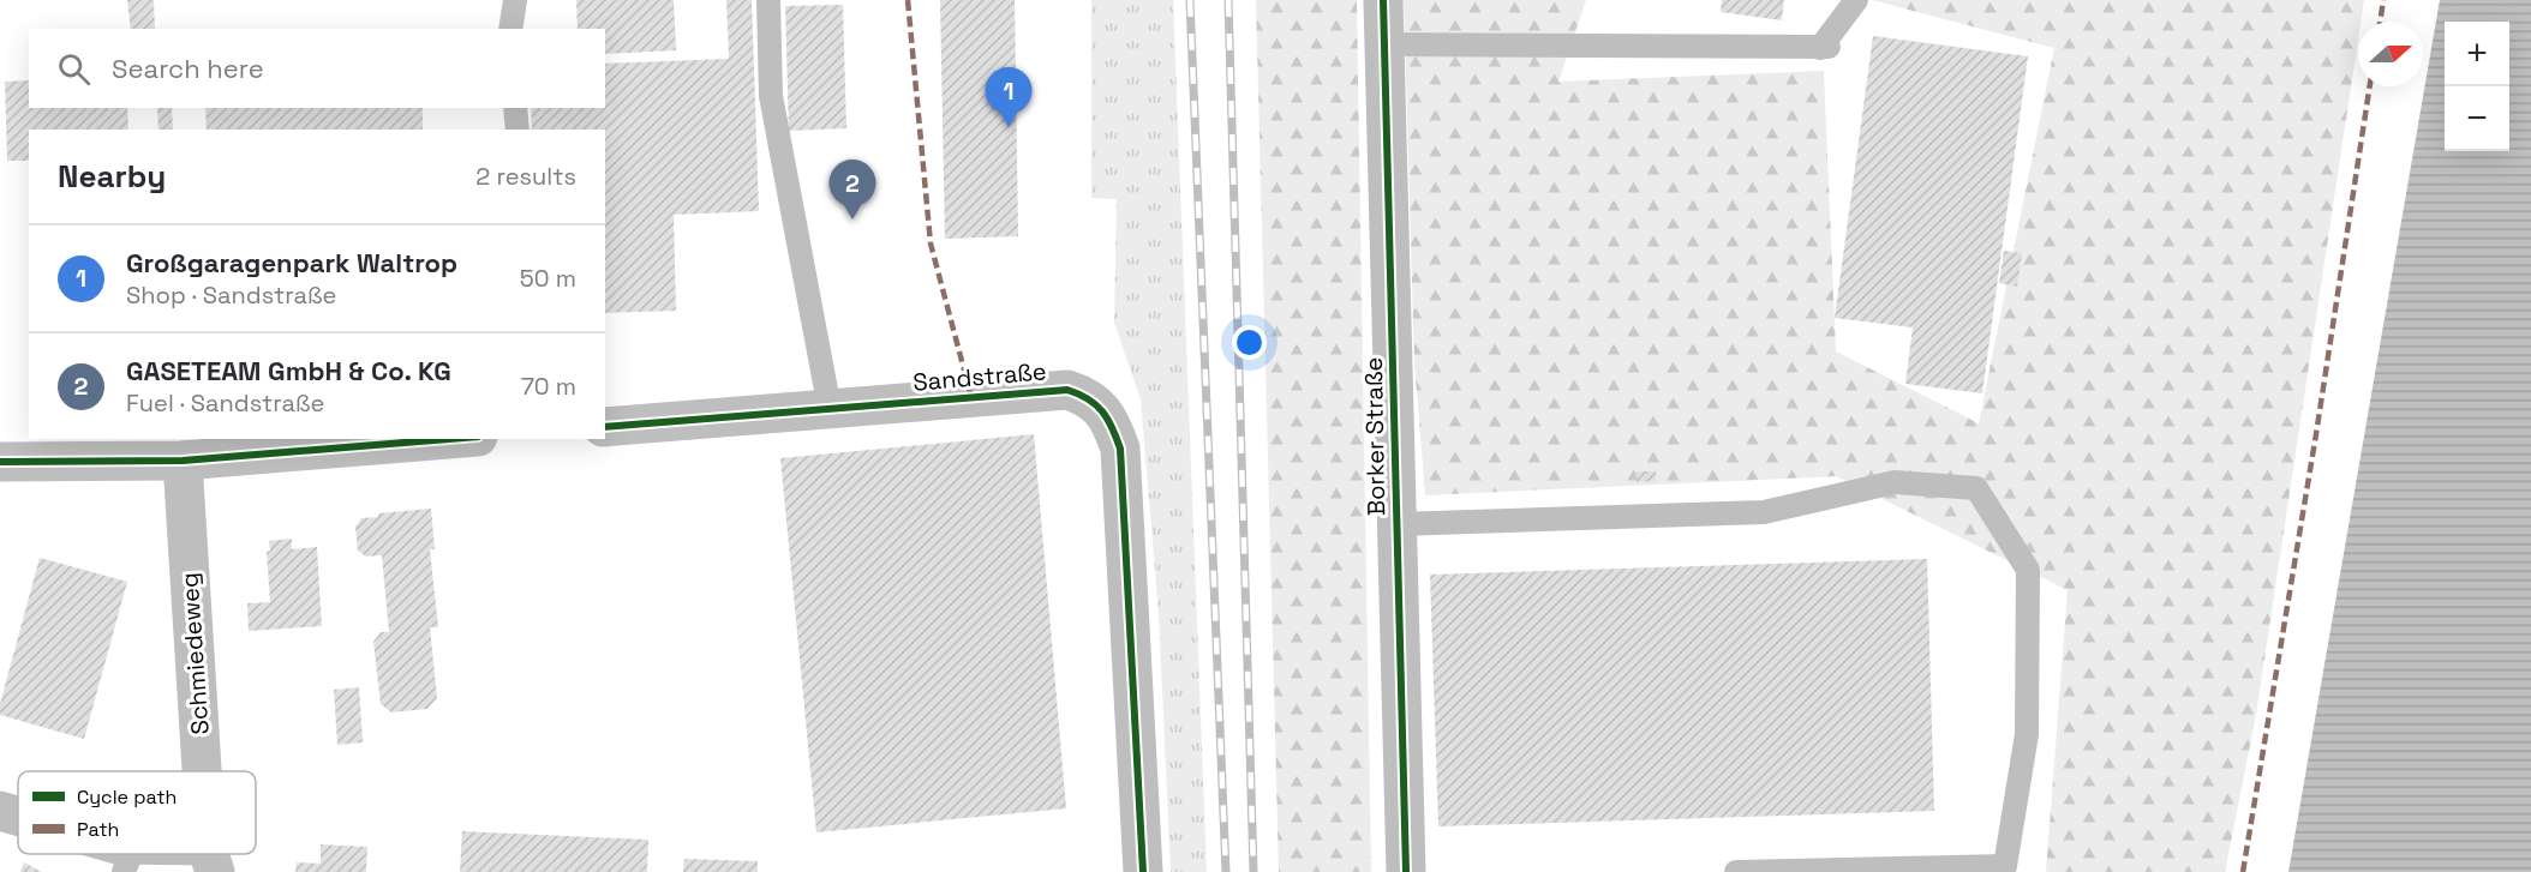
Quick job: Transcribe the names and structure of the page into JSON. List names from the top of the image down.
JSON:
{
  "streets": {
    "street": ["Sandstraße", "Borker Straße", "Schmiedeweg"]
  },
  "legend": ["Cycle path", "Path"],
  "north": "right",
  "page": {
    "map_buttons": ["+", "−"],
    "search": "Search here",
    "pins": ["1", "2"],
    "heading": ["Nearby", "2 results"],
    "list": [
      {
        "mark": "1",
        "name": "Großgaragenpark Waltrop",
        "note": "Shop · Sandstraße",
        "value": "50 m"
      },
      {
        "mark": "2",
        "name": "GASETEAM GmbH & Co. KG",
        "note": "Fuel · Sandstraße",
        "value": "70 m"
      }
    ]
  }
}
